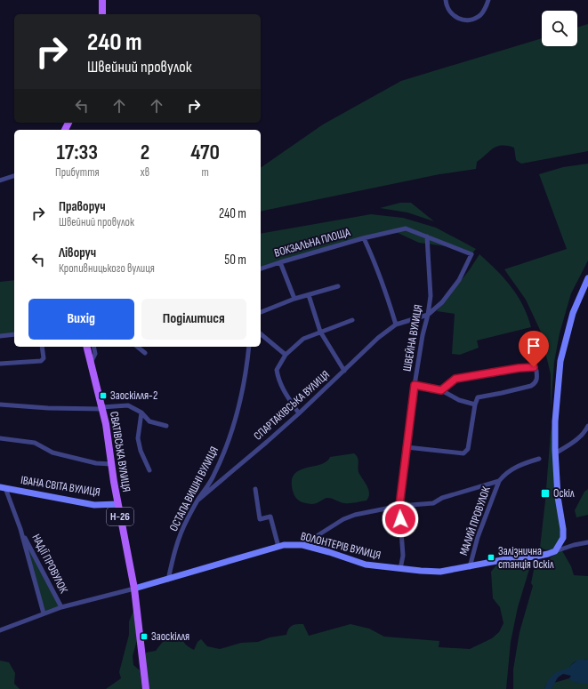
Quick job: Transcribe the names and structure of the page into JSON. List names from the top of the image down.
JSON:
{
  "streets": {
    "main road": ["СВАТІВСЬКА ВУЛИЦЯ", "Н-26"],
    "street": [
      "ВОКЗАЛЬНА ПЛОЩА",
      "ШВЕЙНА ВУЛИЦЯ",
      "СПАРТАКІВСЬКА ВУЛИЦЯ",
      "ІВАНА СВІТА ВУЛИЦЯ",
      "ОСТАПА ВИШНІ ВУЛИЦЯ",
      "МАЛИЙ ПРОВУЛОК",
      "ВОЛОНТЕРІВ ВУЛИЦЯ",
      "НАДІЇ ПРОВУЛОК"
    ]
  },
  "crossings": [
    ["ВОКЗАЛЬНА ПЛОЩА", "СПАРТАКІВСЬКА ВУЛИЦЯ"],
    ["ШВЕЙНА ВУЛИЦЯ", "СПАРТАКІВСЬКА ВУЛИЦЯ"],
    ["ШВЕЙНА ВУЛИЦЯ", "ВОЛОНТЕРІВ ВУЛИЦЯ"],
    ["СПАРТАКІВСЬКА ВУЛИЦЯ", "ОСТАПА ВИШНІ ВУЛИЦЯ"],
    ["СВАТІВСЬКА ВУЛИЦЯ", "ІВАНА СВІТА ВУЛИЦЯ"],
    ["СВАТІВСЬКА ВУЛИЦЯ", "ВОЛОНТЕРІВ ВУЛИЦЯ"],
    ["ІВАНА СВІТА ВУЛИЦЯ", "НАДІЇ ПРОВУЛОК"],
    ["ОСТАПА ВИШНІ ВУЛИЦЯ", "ВОЛОНТЕРІВ ВУЛИЦЯ"],
    ["МАЛИЙ ПРОВУЛОК", "ВОЛОНТЕРІВ ВУЛИЦЯ"]
  ],
  "places": {
    "transit": [
      "Заоскілля-2",
      "Оскіл",
      "Залізнична станція Оскіл",
      "Заоскілля"
    ]
  },
  "page": {
    "turn": ["240 m", "Швейний провулок"],
    "eta": [
      "17:33",
      "Прибуття",
      "2",
      "хв",
      "470",
      "m"
    ],
    "list": [
      {
        "name": "Праворуч",
        "note": "Швейний провулок",
        "value": "240 m"
      },
      {
        "name": "Ліворуч",
        "note": "Кропивницького вулиця",
        "value": "50 m"
      }
    ],
    "buttons": ["Вихід", "Поділитися"]
  }
}
